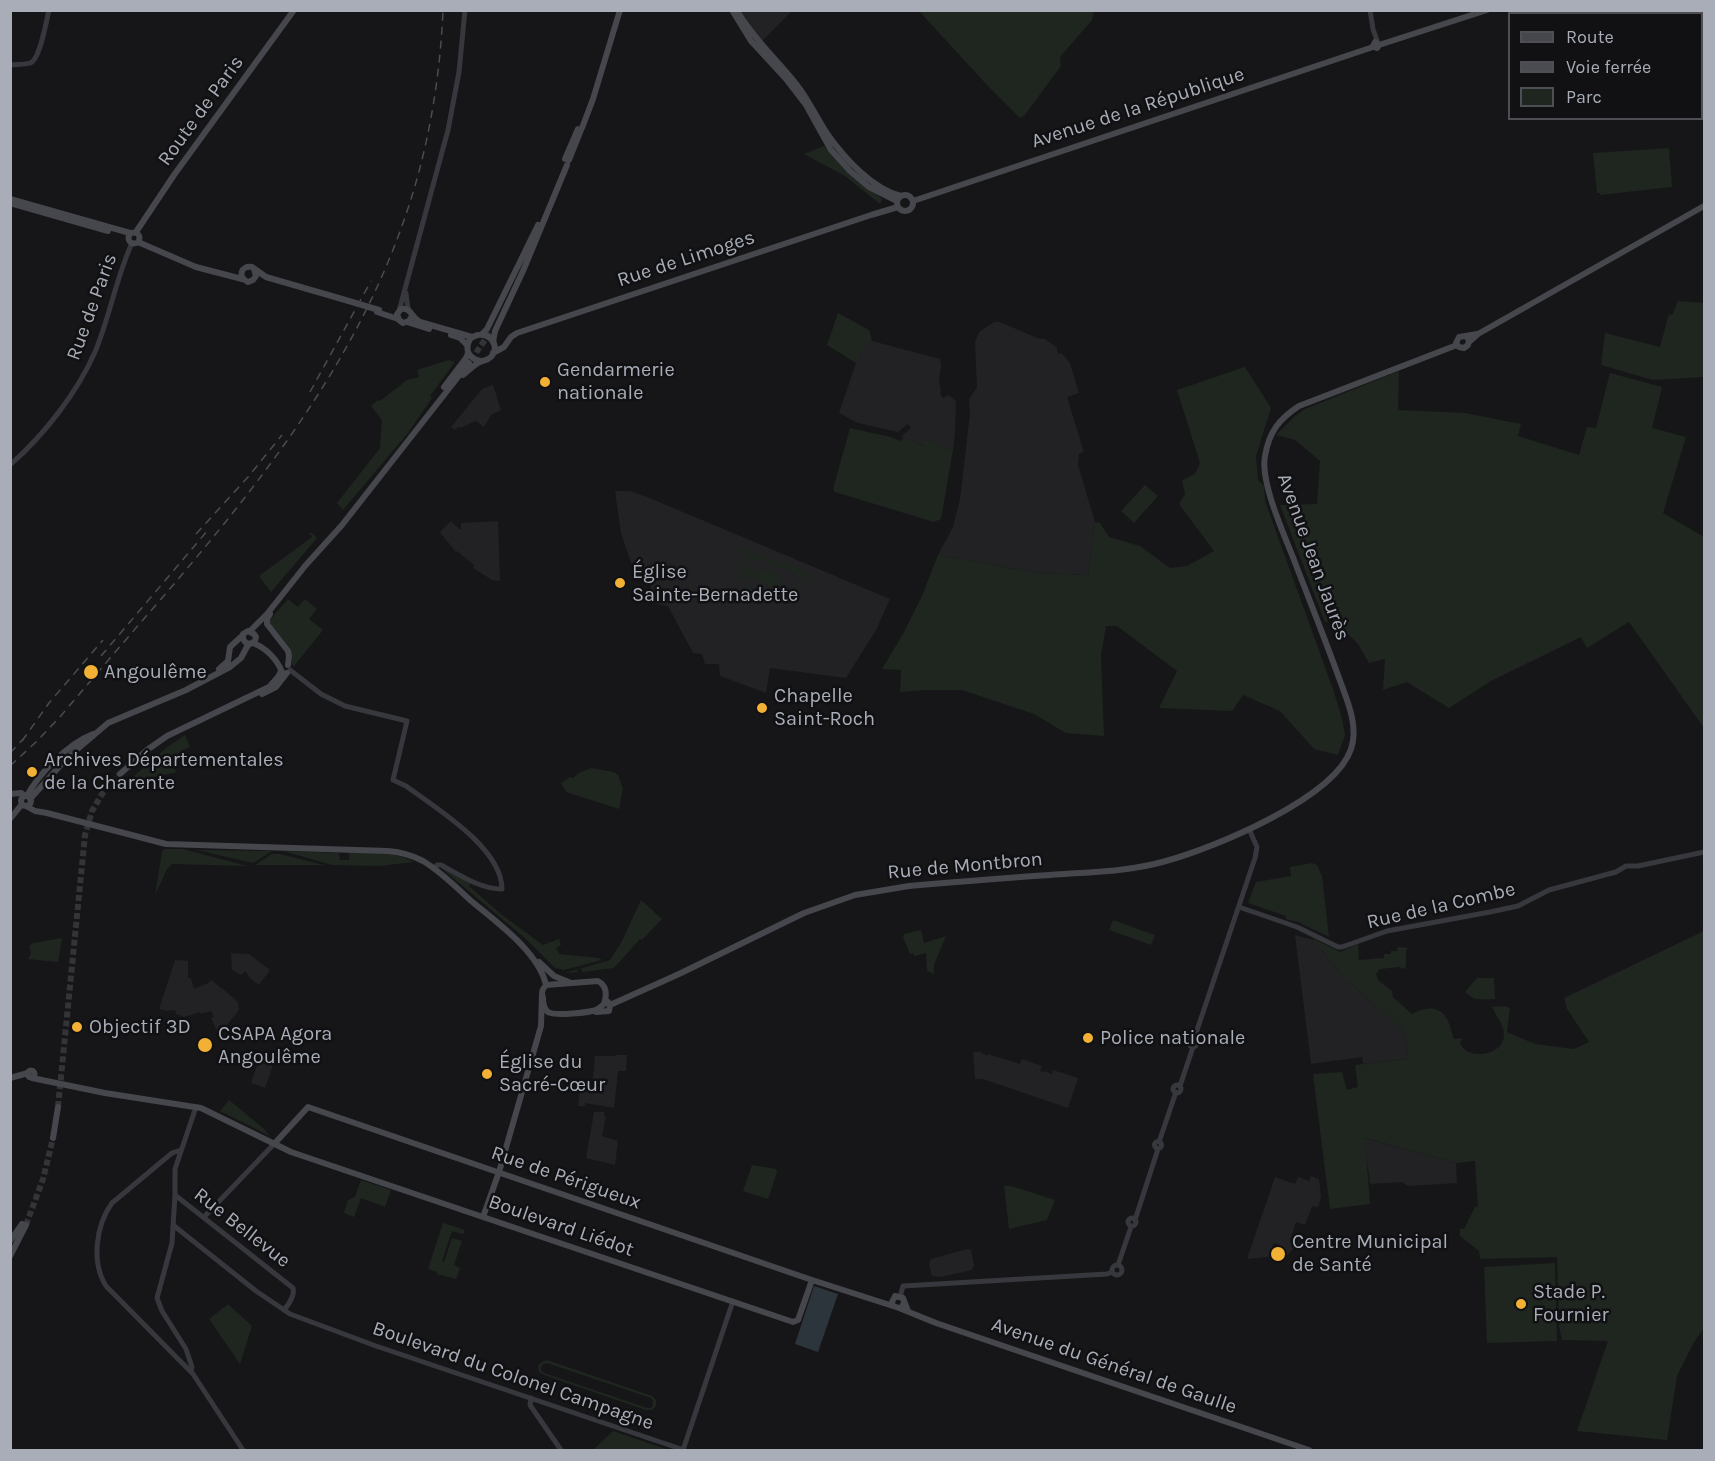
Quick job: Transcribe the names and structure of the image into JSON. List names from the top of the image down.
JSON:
{
  "streets": {
    "main road": [
      "Avenue de la République",
      "Route de Paris",
      "Rue de Limoges",
      "Avenue Jean Jaurès",
      "Rue de Montbron",
      "Rue de Périgueux",
      "Boulevard Liédot",
      "Avenue du Général de Gaulle"
    ],
    "street": [
      "Rue de Paris",
      "Rue de la Combe",
      "Rue Bellevue",
      "Boulevard du Colonel Campagne"
    ]
  },
  "crossings": [
    ["Avenue de la République", "Rue de Limoges"],
    ["Route de Paris", "Rue de Paris"],
    ["Avenue Jean Jaurès", "Rue de Montbron"],
    ["Rue de Périgueux", "Boulevard Liédot"],
    ["Rue de Périgueux", "Avenue du Général de Gaulle"],
    ["Boulevard Liédot", "Avenue du Général de Gaulle"]
  ],
  "places": [
    "Gendarmerie nationale",
    "Église Sainte-Bernadette",
    "Angoulême",
    "Chapelle Saint-Roch",
    "Archives Départementales de la Charente",
    "Objectif 3D",
    "Police nationale",
    "CSAPA Agora Angoulême",
    "Église du Sacré-Cœur",
    "Centre Municipal de Santé",
    "Stade P. Fournier"
  ],
  "legend": ["Route", "Voie ferrée", "Parc"]
}
